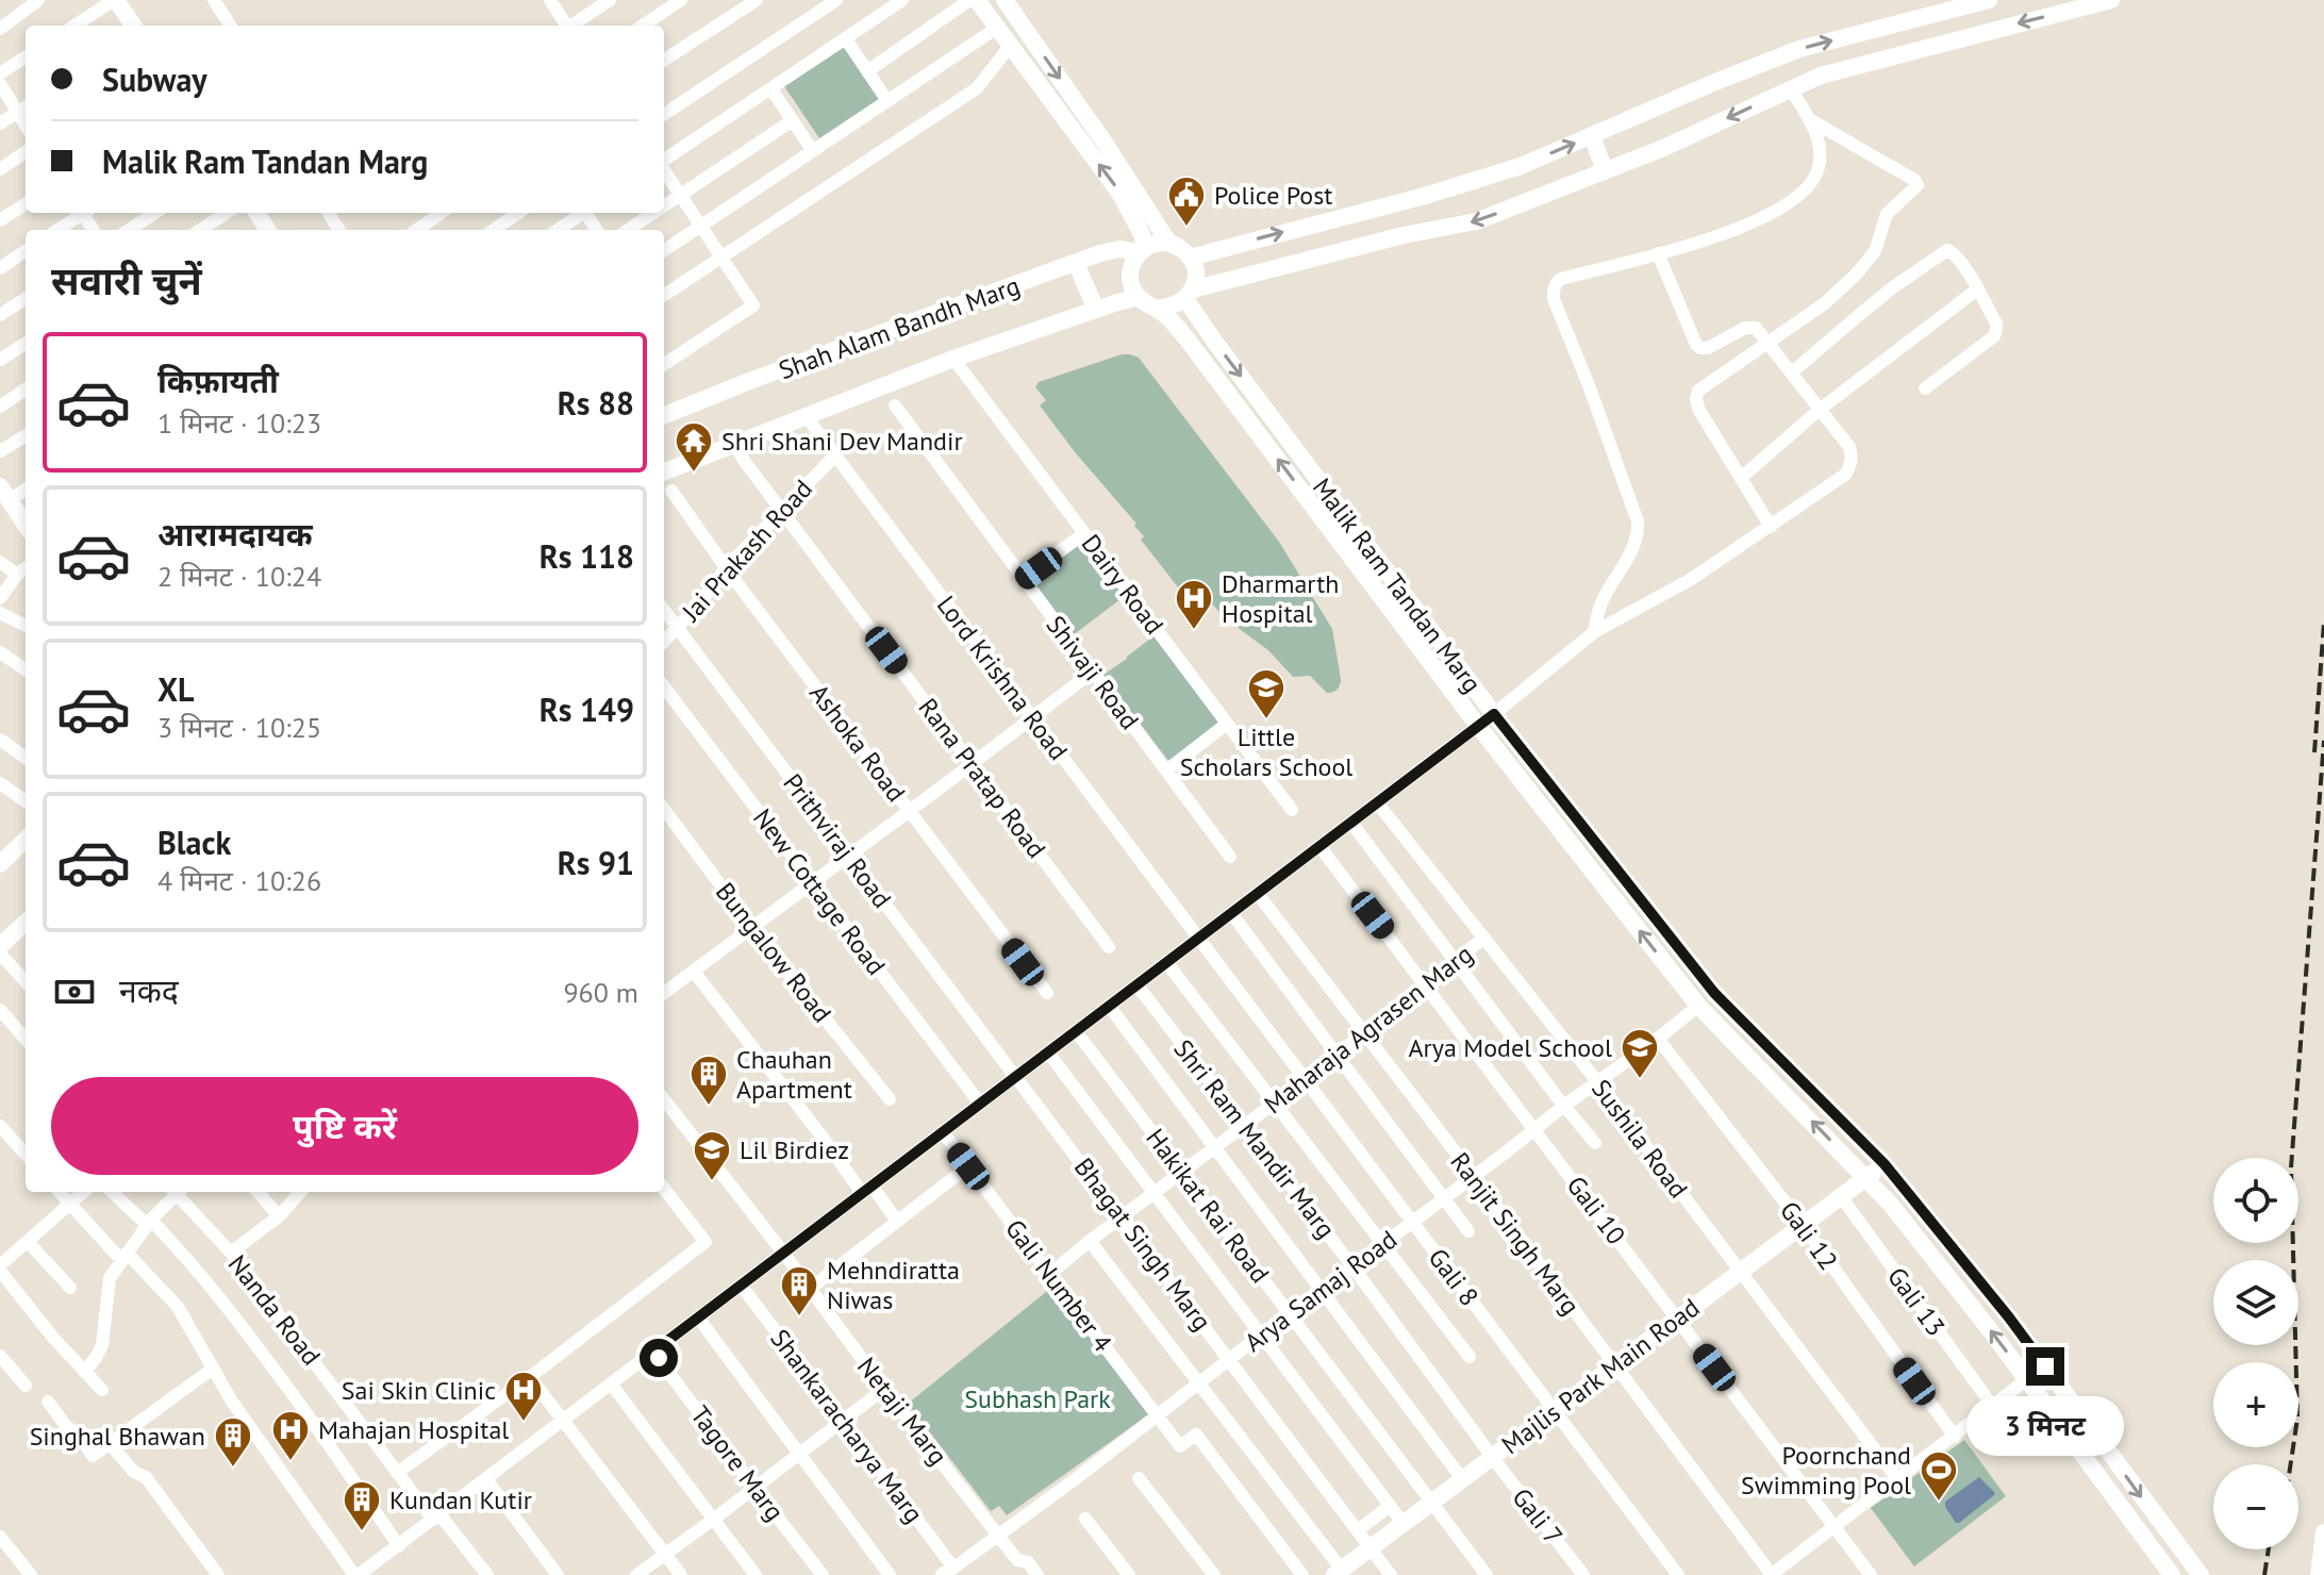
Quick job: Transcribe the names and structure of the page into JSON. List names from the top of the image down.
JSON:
{
  "streets": {
    "street": [
      "Shah Alam Bandh Marg",
      "Jai Prakash Road",
      "Dairy Road",
      "Malik Ram Tandan Marg",
      "Shivaji Road",
      "Lord Krishna Road",
      "Ashoka Road",
      "Rana Pratap Road",
      "Prithviraj Road",
      "New Cottage Road",
      "Bungalow Road",
      "Maharaja Agrasen Marg",
      "Shri Ram Mandir Marg",
      "Sushila Road",
      "Hakikat Rai Road",
      "Gali 10",
      "Ranjit Singh Marg",
      "Gali 12",
      "Bhagat Singh Marg",
      "Gali 8",
      "Gali Number 4",
      "Arya Samaj Road",
      "Gali 13",
      "Nanda Road",
      "Majlis Park Main Road",
      "Netaji Marg",
      "Shankaracharya Marg",
      "Tagore Marg",
      "Gali 7"
    ]
  },
  "crossings": [
    ["Shah Alam Bandh Marg", "Dairy Road"],
    ["Shah Alam Bandh Marg", "Malik Ram Tandan Marg"],
    ["Shah Alam Bandh Marg", "Lord Krishna Road"],
    ["Shah Alam Bandh Marg", "Rana Pratap Road"],
    ["Jai Prakash Road", "Lord Krishna Road"],
    ["Jai Prakash Road", "Ashoka Road"],
    ["Jai Prakash Road", "Rana Pratap Road"],
    ["Jai Prakash Road", "Prithviraj Road"],
    ["Malik Ram Tandan Marg", "Arya Samaj Road"],
    ["Malik Ram Tandan Marg", "Majlis Park Main Road"],
    ["Lord Krishna Road", "Gali 8"],
    ["Prithviraj Road", "Bhagat Singh Marg"],
    ["Maharaja Agrasen Marg", "Shri Ram Mandir Marg"],
    ["Maharaja Agrasen Marg", "Sushila Road"],
    ["Maharaja Agrasen Marg", "Hakikat Rai Road"],
    ["Maharaja Agrasen Marg", "Gali 10"],
    ["Maharaja Agrasen Marg", "Ranjit Singh Marg"],
    ["Maharaja Agrasen Marg", "Bhagat Singh Marg"],
    ["Maharaja Agrasen Marg", "Gali 8"],
    ["Maharaja Agrasen Marg", "Gali Number 4"],
    ["Shri Ram Mandir Marg", "Arya Samaj Road"],
    ["Shri Ram Mandir Marg", "Majlis Park Main Road"],
    ["Shri Ram Mandir Marg", "Gali 7"],
    ["Sushila Road", "Arya Samaj Road"],
    ["Sushila Road", "Majlis Park Main Road"],
    ["Hakikat Rai Road", "Arya Samaj Road"],
    ["Hakikat Rai Road", "Majlis Park Main Road"],
    ["Gali 10", "Arya Samaj Road"],
    ["Gali 10", "Majlis Park Main Road"],
    ["Ranjit Singh Marg", "Arya Samaj Road"],
    ["Ranjit Singh Marg", "Majlis Park Main Road"],
    ["Gali 12", "Arya Samaj Road"],
    ["Gali 12", "Majlis Park Main Road"],
    ["Bhagat Singh Marg", "Arya Samaj Road"],
    ["Bhagat Singh Marg", "Majlis Park Main Road"],
    ["Gali 8", "Arya Samaj Road"],
    ["Gali 8", "Majlis Park Main Road"],
    ["Gali Number 4", "Arya Samaj Road"],
    ["Arya Samaj Road", "Netaji Marg"],
    ["Arya Samaj Road", "Shankaracharya Marg"],
    ["Gali 13", "Majlis Park Main Road"],
    ["Majlis Park Main Road", "Gali 7"]
  ],
  "parks": ["Subhash Park"],
  "places": {
    "public building": ["Police Post"],
    "temple": ["Shri Shani Dev Mandir"],
    "hospital": ["Dharmarth Hospital", "Sai Skin Clinic", "Mahajan Hospital"],
    "school or university": ["Little Scholars School", "Arya Model School", "Lil Birdiez"],
    "building": [
      "Chauhan Apartment",
      "Mehndiratta Niwas",
      "Singhal Bhawan",
      "Kundan Kutir"
    ],
    "sports": ["Poornchand Swimming Pool"]
  },
  "page": {
    "banner": ["Subway", "Malik Ram Tandan Marg"],
    "heading": "सवारी चुनें",
    "list": [
      {
        "name": "किफ़ायती",
        "note": "1 मिनट · 10:23",
        "value": "Rs 88"
      },
      {
        "name": "आरामदायक",
        "note": "2 मिनट · 10:24",
        "value": "Rs 118"
      },
      {
        "name": "XL",
        "note": "3 मिनट · 10:25",
        "value": "Rs 149"
      },
      {
        "name": "Black",
        "note": "4 मिनट · 10:26",
        "value": "Rs 91"
      }
    ],
    "pay": ["नकद", "960 m"],
    "buttons": "पुष्टि करें",
    "map_buttons": ["+", "−"],
    "bubble": "3 मिनट"
  }
}
